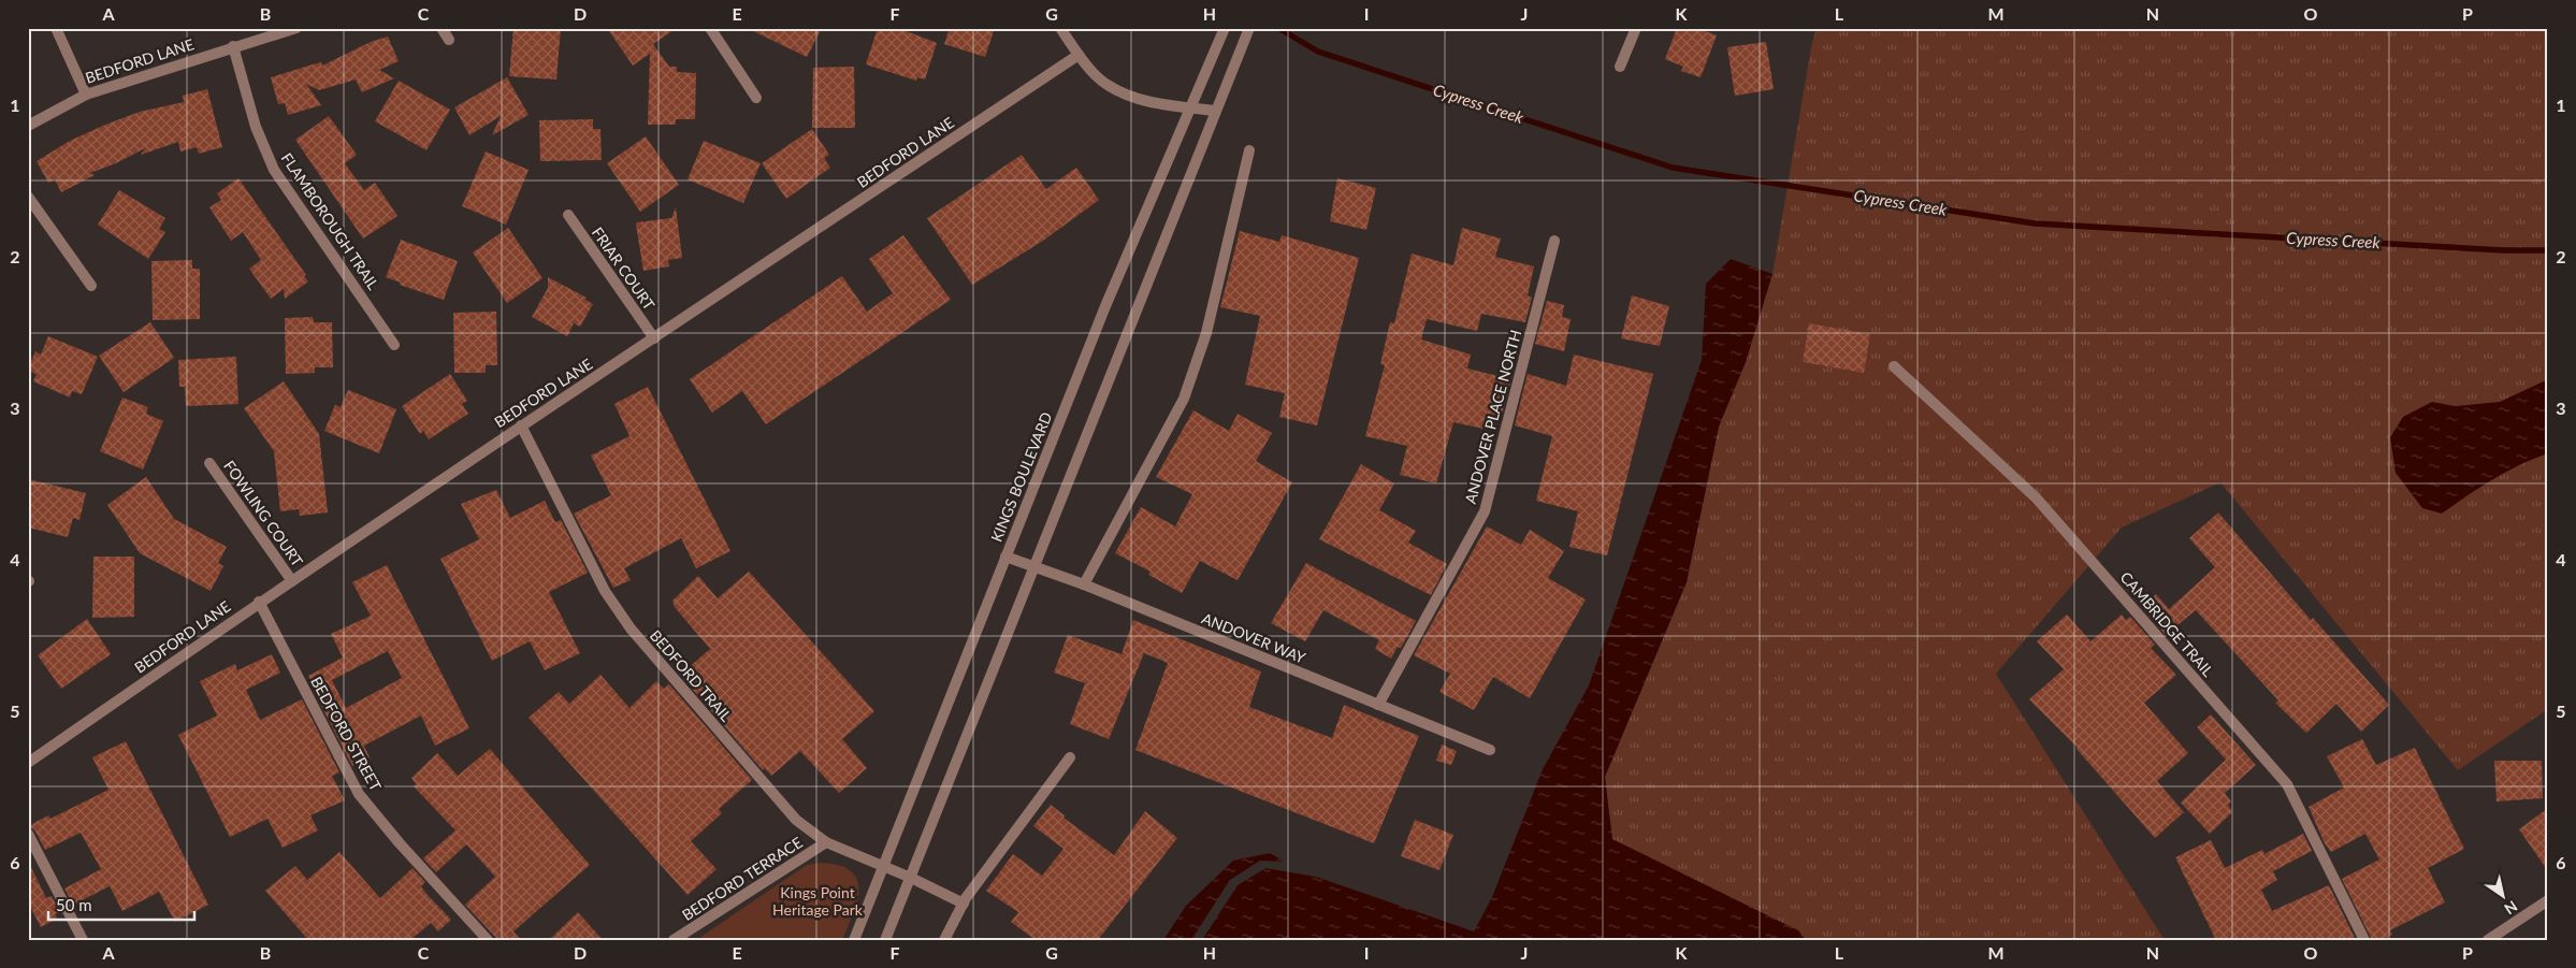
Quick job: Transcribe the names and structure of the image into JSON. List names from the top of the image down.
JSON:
{
  "streets": {
    "street": [
      "BEDFORD LANE",
      "FLAMBOROUGH TRAIL",
      "FRIAR COURT",
      "ANDOVER PLACE NORTH",
      "KINGS BOULEVARD",
      "FOWLING COURT",
      "CAMBRIDGE TRAIL",
      "ANDOVER WAY",
      "BEDFORD TRAIL",
      "BEDFORD STREET",
      "BEDFORD TERRACE"
    ]
  },
  "crossings": [
    ["BEDFORD LANE", "FLAMBOROUGH TRAIL"],
    ["BEDFORD LANE", "FRIAR COURT"],
    ["BEDFORD LANE", "FOWLING COURT"],
    ["BEDFORD LANE", "BEDFORD TRAIL"],
    ["BEDFORD LANE", "BEDFORD STREET"],
    ["ANDOVER PLACE NORTH", "ANDOVER WAY"],
    ["KINGS BOULEVARD", "ANDOVER WAY"],
    ["KINGS BOULEVARD", "BEDFORD TRAIL"],
    ["BEDFORD TRAIL", "BEDFORD TERRACE"]
  ],
  "water": ["Cypress Creek"],
  "parks": ["Kings Point Heritage Park"],
  "scale_bar": "50 m",
  "north": "bottom right",
  "grid": {
    "columns": [
      "A",
      "B",
      "C",
      "D",
      "E",
      "F",
      "G",
      "H",
      "I",
      "J",
      "K",
      "L",
      "M",
      "N",
      "O",
      "P"
    ],
    "rows": [
      "1",
      "2",
      "3",
      "4",
      "5",
      "6"
    ]
  }
}
